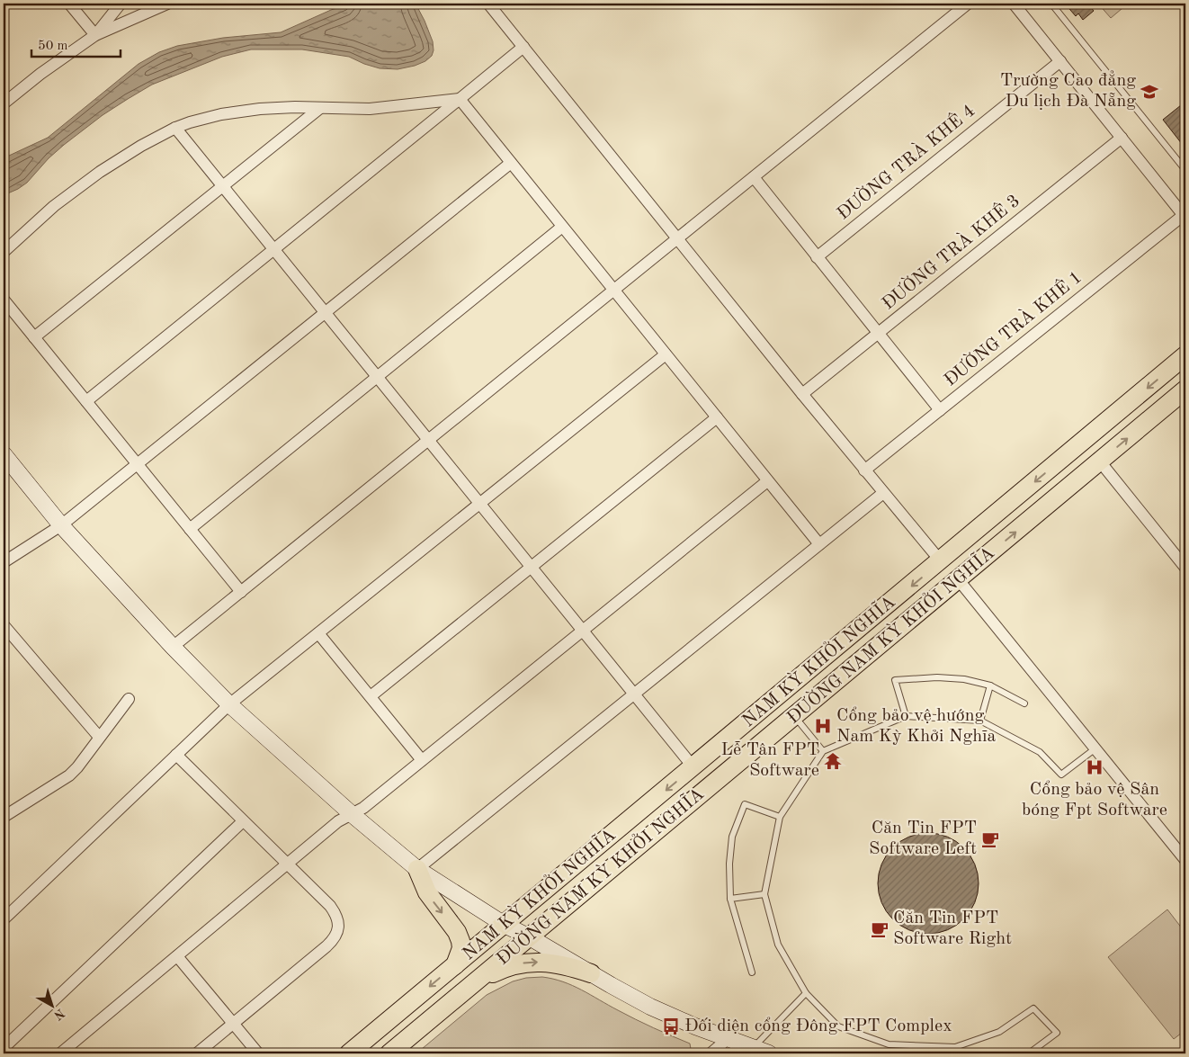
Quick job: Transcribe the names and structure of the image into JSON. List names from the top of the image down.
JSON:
{
  "streets": {
    "main road": ["ĐƯỜNG NAM KỲ KHỞI NGHĨA", "NAM KỲ KHỞI NGHĨA"],
    "street": ["ĐƯỜNG TRÀ KHÊ 4", "ĐƯỜNG TRÀ KHÊ 3", "ĐƯỜNG TRÀ KHÊ 1"]
  },
  "one_way": ["NAM KỲ KHỞI NGHĨA"],
  "places": {
    "school or university": ["Trường Cao đẳng Du lịch Đà Nẵng"],
    "hospital": ["Cổng bảo vệ hướng Nam Kỳ Khởi Nghĩa", "Cổng bảo vệ Sân bóng Fpt Software"],
    "temple": ["Lễ Tân FPT Software"],
    "cafe": ["Căn Tin FPT Software Left", "Căn Tin FPT Software Right"],
    "bus stop": ["Đối diện cổng Đông FPT Complex"]
  },
  "scale_bar": "50 m",
  "north": "bottom right"
}
